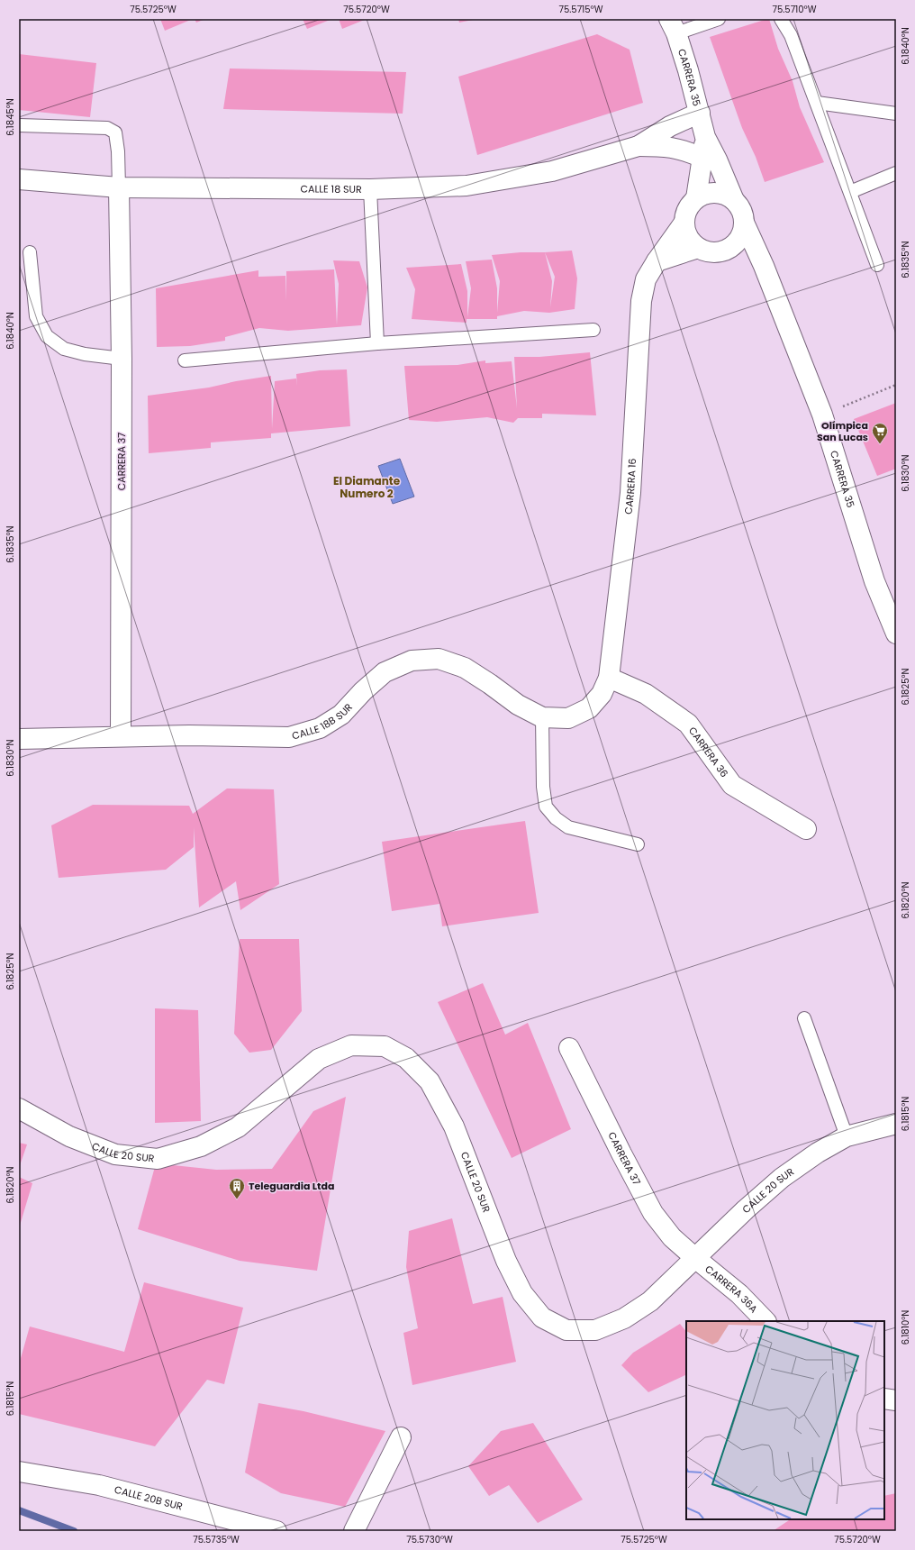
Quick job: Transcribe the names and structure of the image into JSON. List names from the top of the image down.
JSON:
{
  "streets": {
    "street": [
      "CARRERA 35",
      "CALLE 18 SUR",
      "CARRERA 37",
      "CARRERA 16",
      "CALLE 18B SUR",
      "CARRERA 36",
      "CALLE 20 SUR",
      "CARRERA 36A",
      "CALLE 20B SUR"
    ]
  },
  "crossings": [
    ["CARRERA 35", "CALLE 18 SUR"],
    ["CARRERA 35", "CARRERA 16"],
    ["CALLE 18 SUR", "CARRERA 37"],
    ["CARRERA 37", "CALLE 18B SUR"],
    ["CARRERA 37", "CALLE 20 SUR"],
    ["CARRERA 37", "CARRERA 36A"],
    ["CARRERA 16", "CALLE 18B SUR"],
    ["CARRERA 16", "CARRERA 36"],
    ["CALLE 20 SUR", "CARRERA 36A"]
  ],
  "districts": ["El Diamante Numero 2"],
  "places": {
    "supermarket": ["Olímpica San Lucas"],
    "building": ["Teleguardia Ltda"]
  },
  "coordinates": [
    "75.5725°W",
    "75.5720°W",
    "75.5715°W",
    "75.5710°W",
    "6.1840°N",
    "6.1845°N",
    "6.1835°N",
    "6.1830°N",
    "6.1825°N",
    "6.1820°N",
    "6.1815°N",
    "6.1810°N",
    "75.5735°W",
    "75.5730°W"
  ]
}
